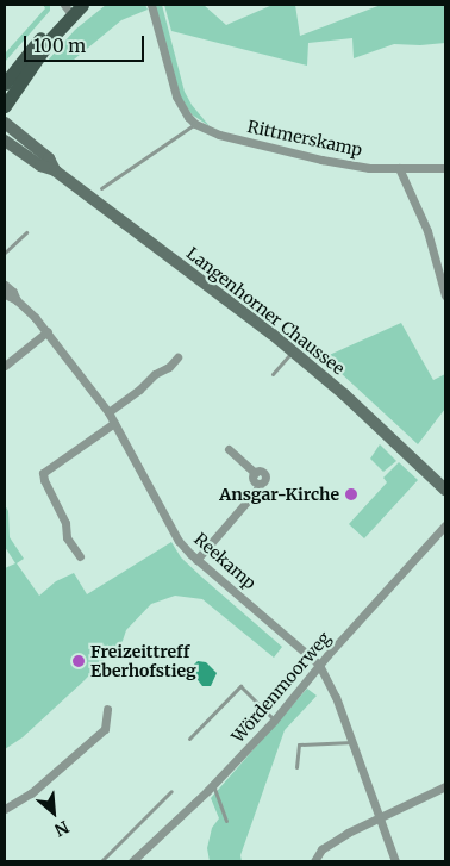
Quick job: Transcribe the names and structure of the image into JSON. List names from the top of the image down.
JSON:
{
  "streets": {
    "main road": ["Langenhorner Chaussee"],
    "street": ["Rittmerskamp", "Reekamp", "Wördenmoorweg"]
  },
  "crossings": [
    ["Reekamp", "Wördenmoorweg"]
  ],
  "places": ["Ansgar-Kirche", "Freizeittreff Eberhofstieg"],
  "scale_bar": "100 m",
  "north": "bottom right"
}
